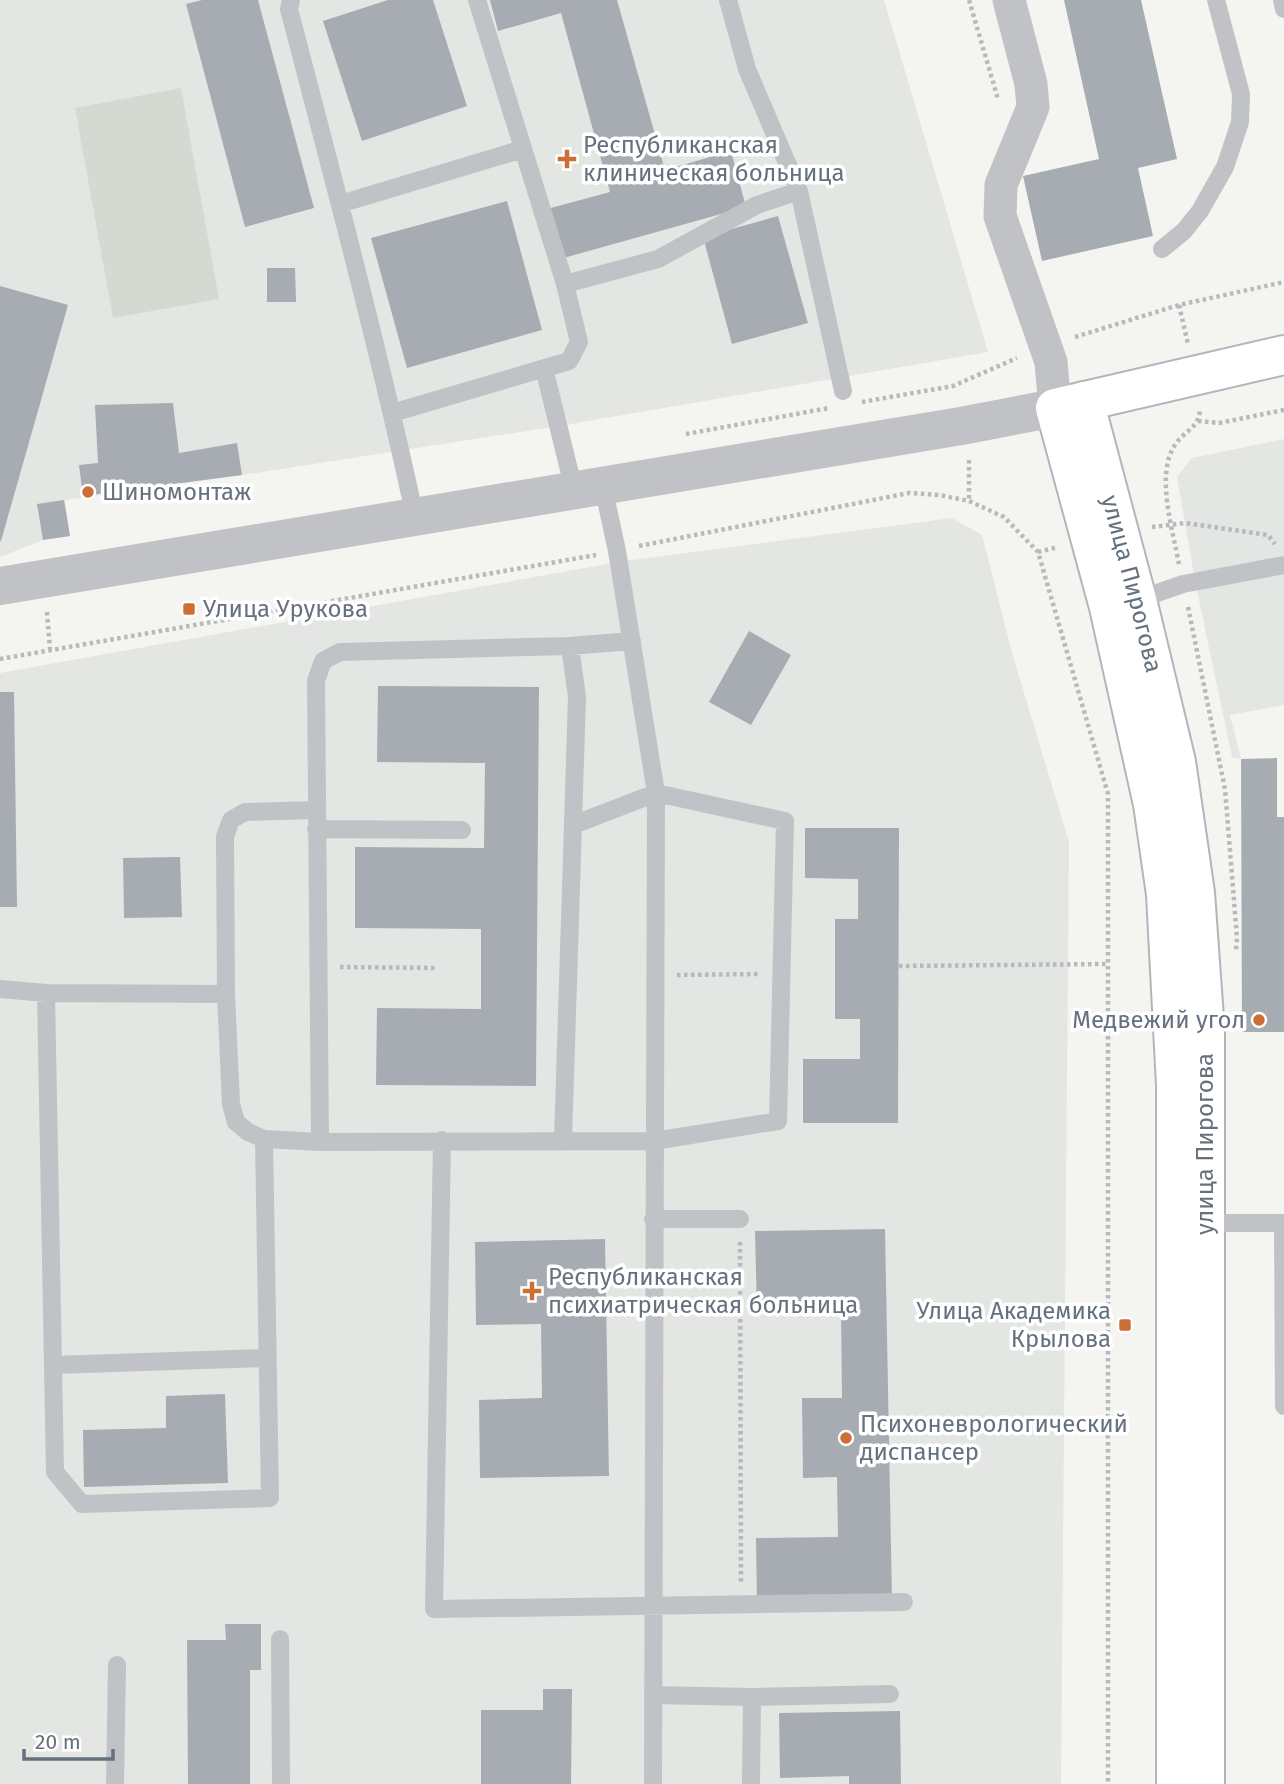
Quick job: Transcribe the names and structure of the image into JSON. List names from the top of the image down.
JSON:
{
  "streets": {
    "main road": ["улица Пирогова"]
  },
  "places": {
    "health": ["Республиканская клиническая больница", "Республиканская психиатрическая больница"],
    "other": ["Шиномонтаж", "Медвежий угол", "Психоневрологический диспансер"],
    "transit": ["Улица Урукова", "Улица Академика Крылова"]
  },
  "scale_bar": "20 m"
}
